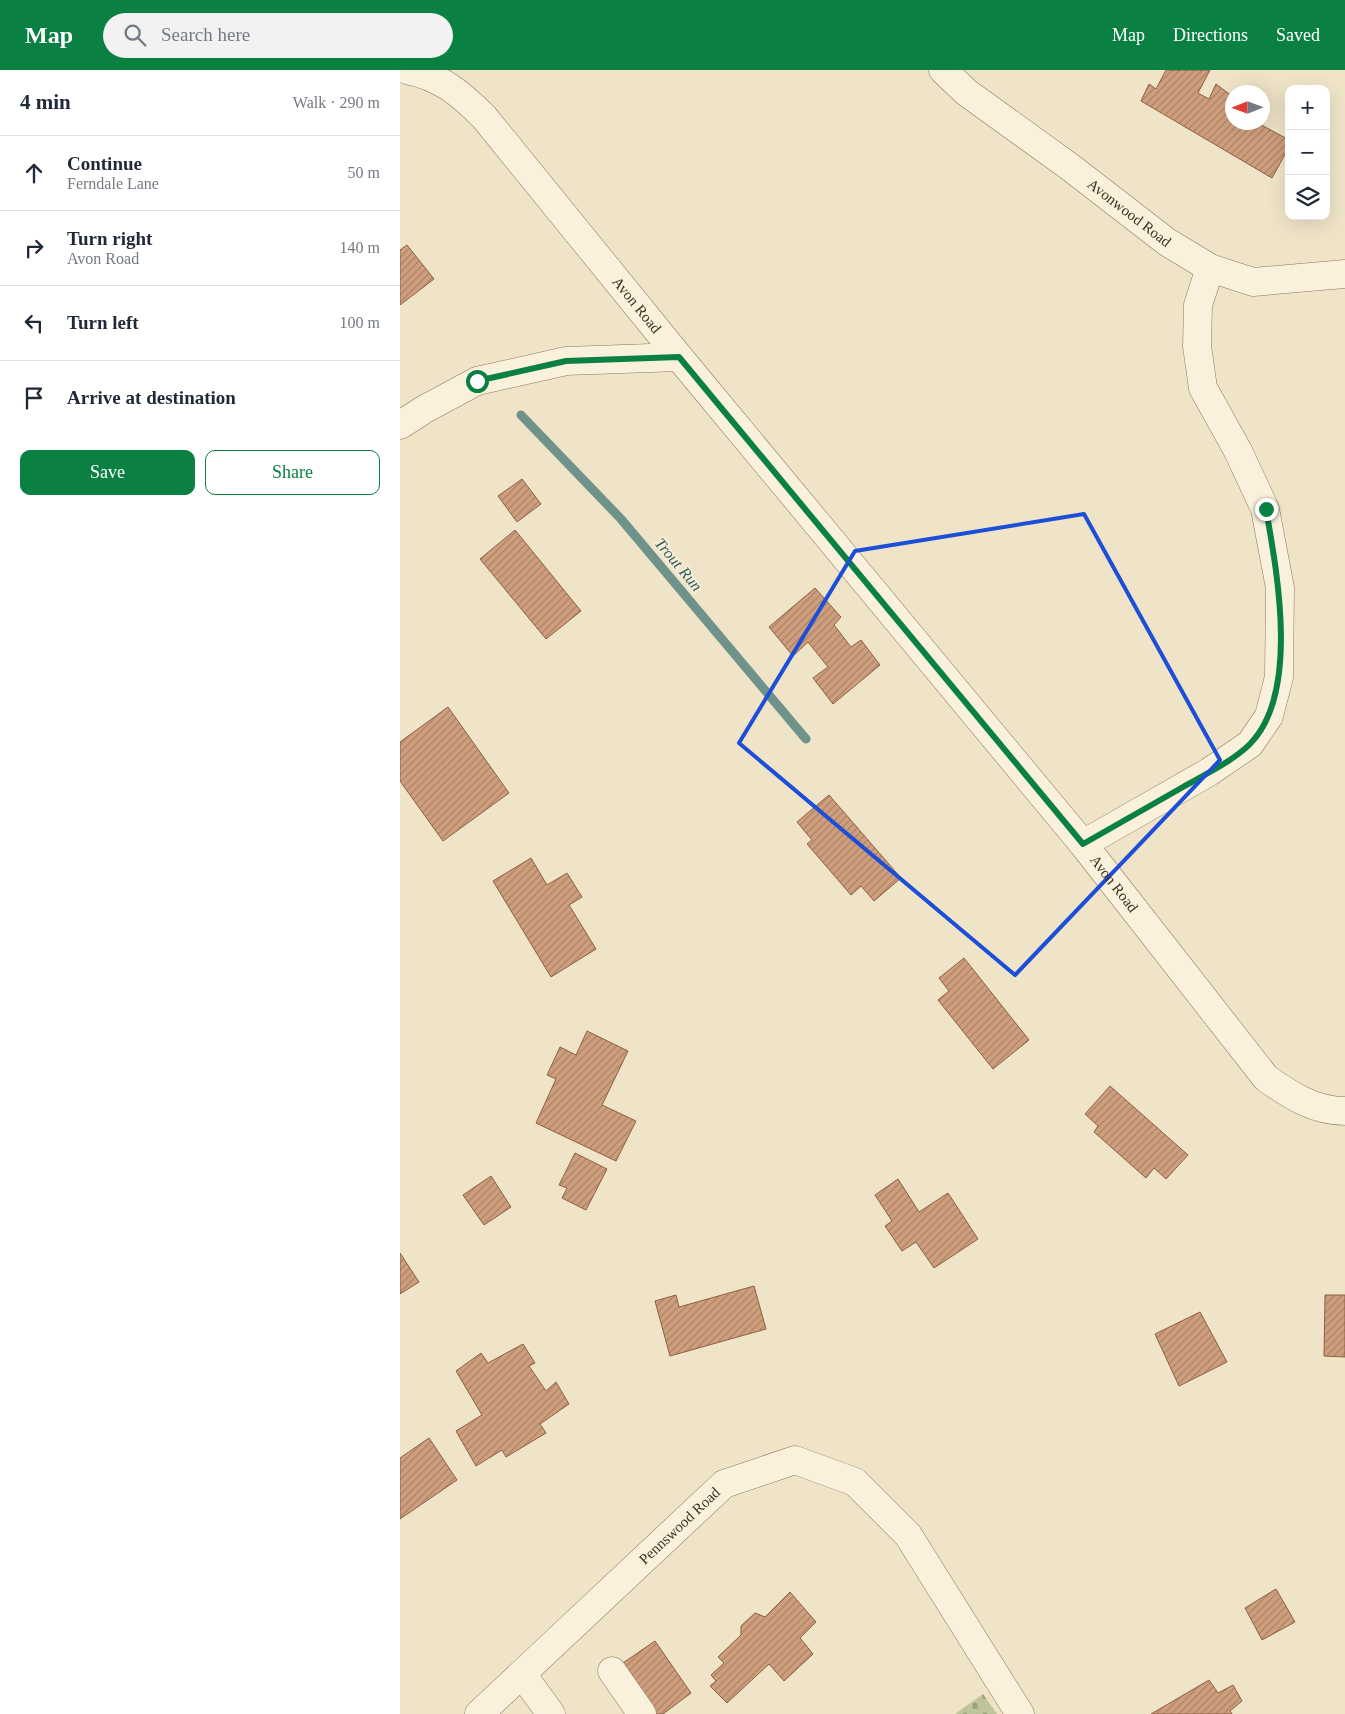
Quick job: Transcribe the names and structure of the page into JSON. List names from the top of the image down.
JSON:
{
  "streets": {
    "street": ["Avonwood Road", "Avon Road", "Pennswood Road"]
  },
  "water": ["Trout Run"],
  "north": "left",
  "page": {
    "header": "Map",
    "search": "Search here",
    "nav": ["Map", "Directions", "Saved"],
    "heading": ["4 min", "Walk · 290 m"],
    "map_buttons": ["+", "−"],
    "list": [
      ["Continue", "Ferndale Lane", "50 m"],
      ["Turn right", "Avon Road", "140 m"],
      ["Turn left", "100 m"],
      "Arrive at destination"
    ],
    "buttons": ["Save", "Share"]
  }
}
